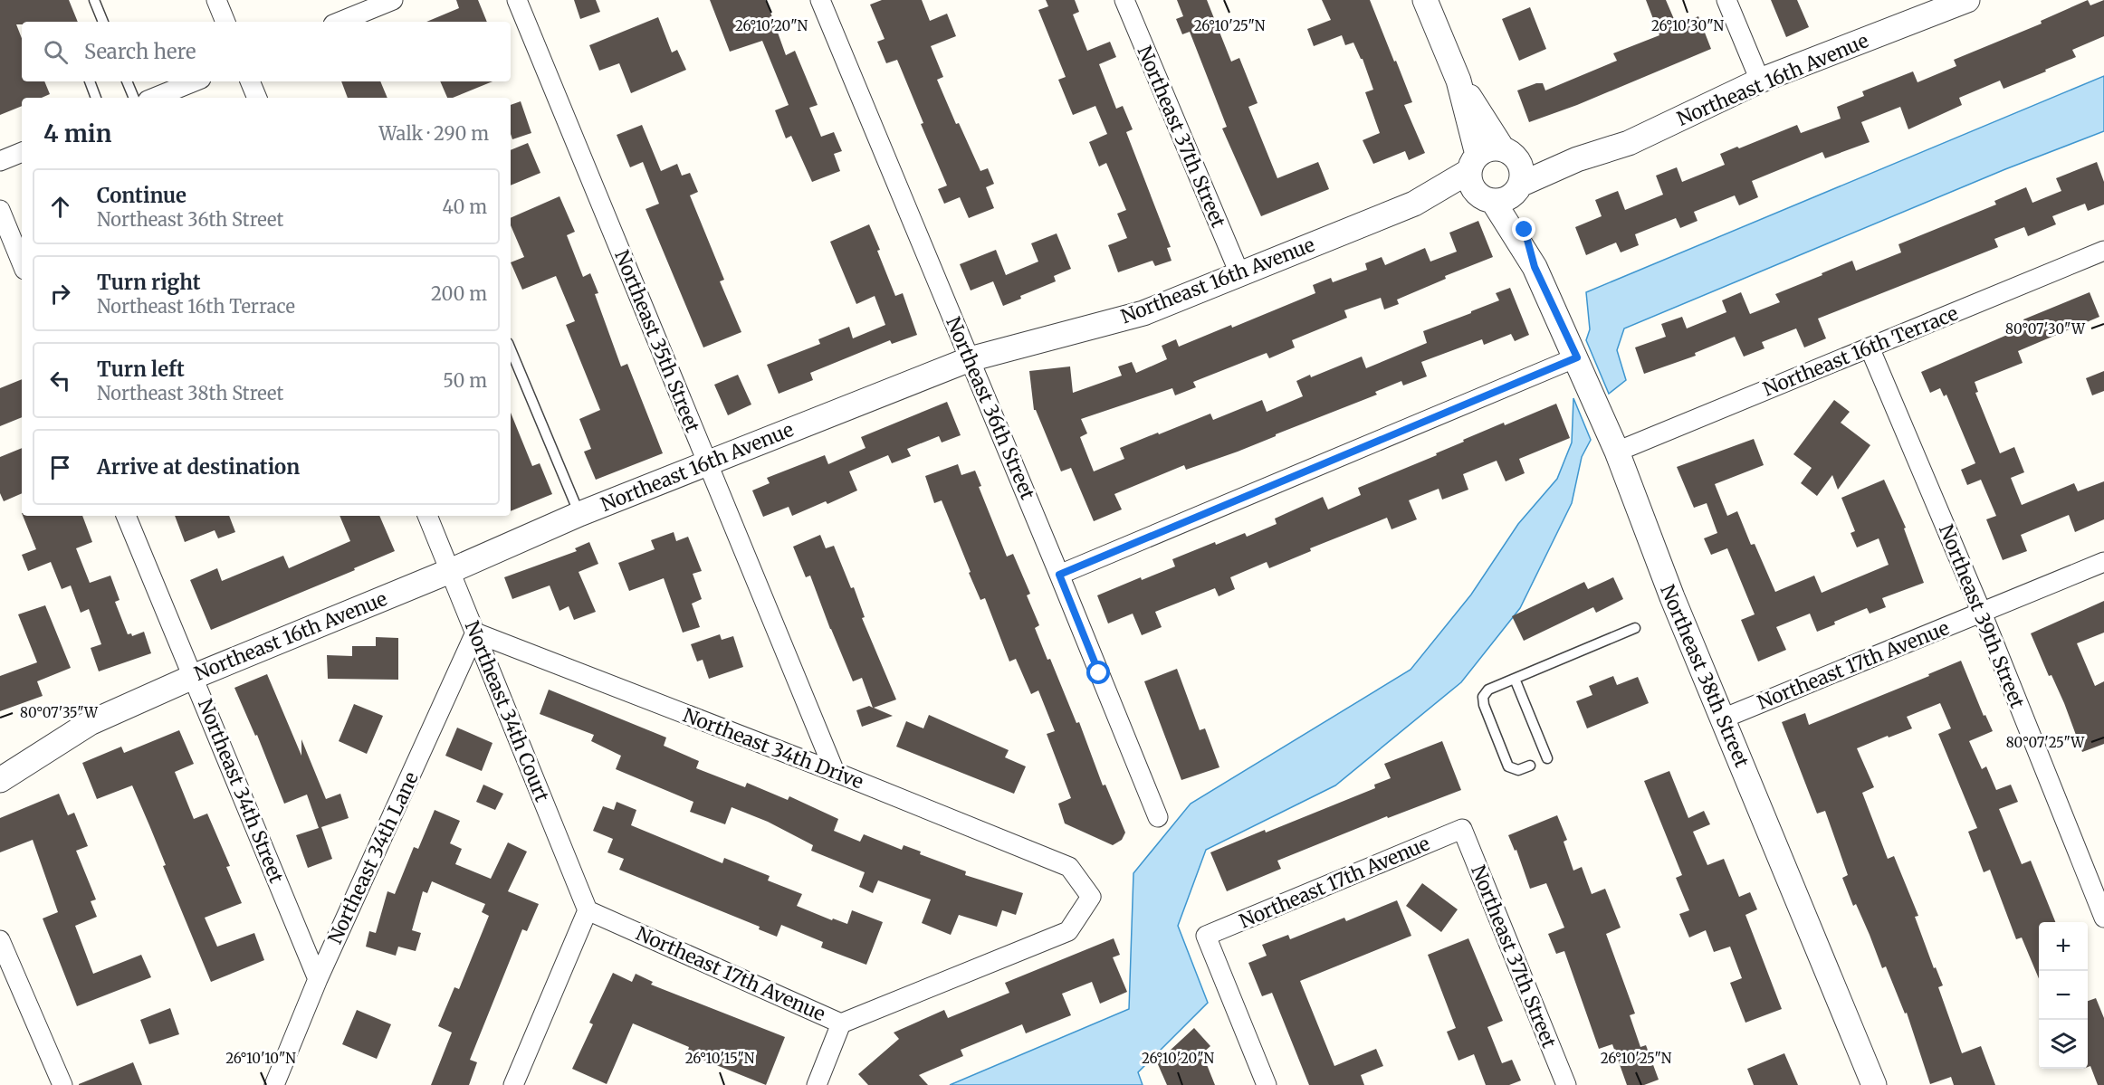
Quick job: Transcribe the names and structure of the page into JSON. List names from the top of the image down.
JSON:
{
  "streets": {
    "street": [
      "Northeast 16th Avenue",
      "Northeast 37th Street",
      "Northeast 35th Street",
      "Northeast 16th Terrace",
      "Northeast 36th Street",
      "Northeast 39th Street",
      "Northeast 17th Avenue",
      "Northeast 38th Street",
      "Northeast 34th Court",
      "Northeast 34th Drive",
      "Northeast 34th Street",
      "Northeast 34th Lane"
    ]
  },
  "crossings": [
    ["Northeast 16th Avenue", "Northeast 37th Street"],
    ["Northeast 16th Avenue", "Northeast 35th Street"],
    ["Northeast 16th Avenue", "Northeast 36th Street"],
    ["Northeast 16th Avenue", "Northeast 38th Street"],
    ["Northeast 16th Avenue", "Northeast 34th Court"],
    ["Northeast 16th Avenue", "Northeast 34th Street"],
    ["Northeast 37th Street", "Northeast 17th Avenue"],
    ["Northeast 35th Street", "Northeast 34th Drive"],
    ["Northeast 16th Terrace", "Northeast 39th Street"],
    ["Northeast 16th Terrace", "Northeast 38th Street"],
    ["Northeast 39th Street", "Northeast 17th Avenue"],
    ["Northeast 17th Avenue", "Northeast 38th Street"],
    ["Northeast 17th Avenue", "Northeast 34th Court"],
    ["Northeast 17th Avenue", "Northeast 34th Drive"],
    ["Northeast 34th Court", "Northeast 34th Drive"],
    ["Northeast 34th Court", "Northeast 34th Lane"],
    ["Northeast 34th Drive", "Northeast 34th Lane"],
    ["Northeast 34th Street", "Northeast 34th Lane"]
  ],
  "page": {
    "search": "Search here",
    "heading": ["4 min", "Walk · 290 m"],
    "list": [
      ["Continue", "Northeast 36th Street", "40 m"],
      ["Turn right", "Northeast 16th Terrace", "200 m"],
      ["Turn left", "Northeast 38th Street", "50 m"],
      "Arrive at destination"
    ],
    "map_buttons": ["+", "−"]
  },
  "coordinates": [
    "26°10'20\"N",
    "26°10'25\"N",
    "26°10'30\"N",
    "80°07'30\"W",
    "80°07'35\"W",
    "80°07'25\"W",
    "26°10'10\"N",
    "26°10'15\"N"
  ]
}
